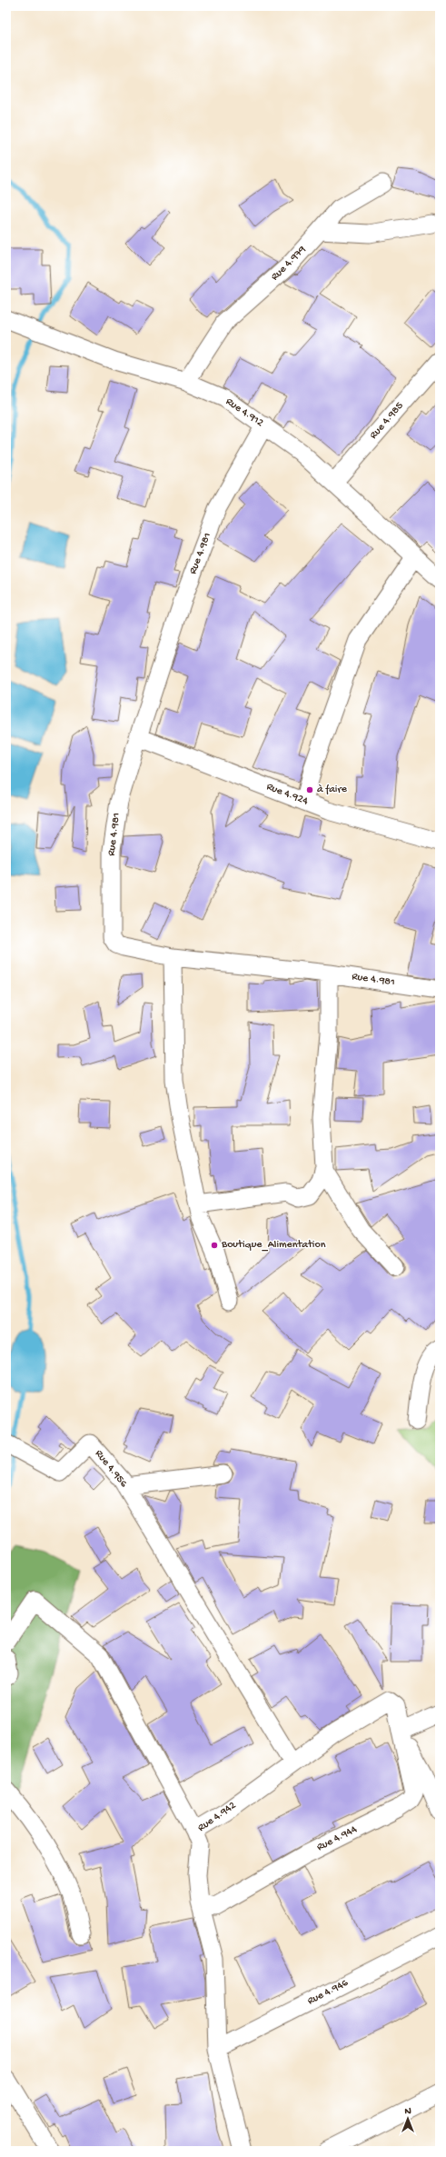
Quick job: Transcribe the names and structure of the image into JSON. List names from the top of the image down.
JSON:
{
  "streets": {
    "street": [
      "Rue 4.979",
      "Rue 4.912",
      "Rue 4.985",
      "Rue 4.981",
      "Rue 4.924",
      "Rue 4.956",
      "Rue 4.942",
      "Rue 4.944",
      "Rue 4.946"
    ]
  },
  "crossings": [
    ["Rue 4.979", "Rue 4.912"],
    ["Rue 4.912", "Rue 4.985"],
    ["Rue 4.912", "Rue 4.981"],
    ["Rue 4.981", "Rue 4.924"],
    ["Rue 4.956", "Rue 4.942"],
    ["Rue 4.942", "Rue 4.944"],
    ["Rue 4.942", "Rue 4.946"]
  ],
  "places": ["à faire", "Boutique_Alimentation"],
  "north": "top"
}
